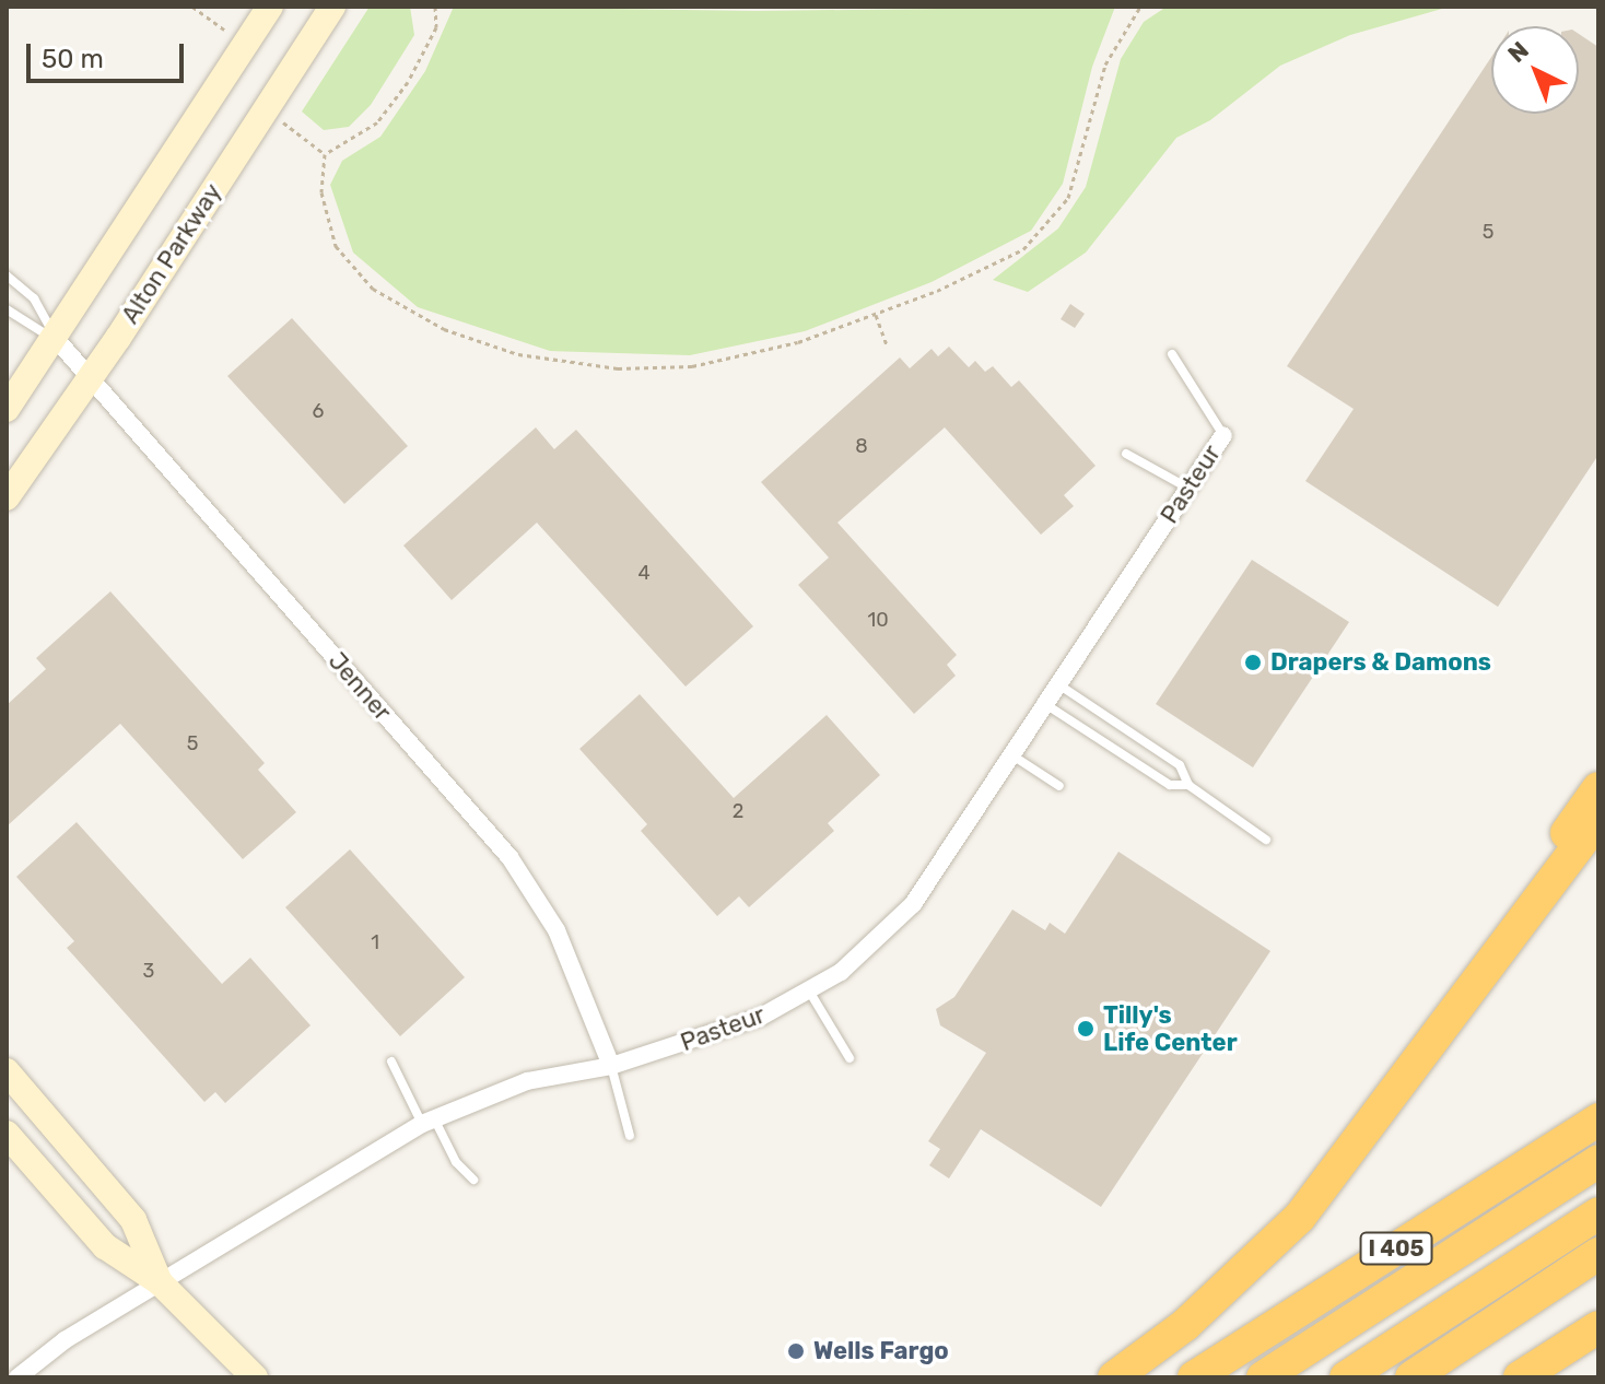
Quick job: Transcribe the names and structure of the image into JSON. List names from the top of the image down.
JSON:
{
  "streets": {
    "highway": ["I 405"],
    "main road": ["Alton Parkway"],
    "street": ["Pasteur", "Jenner"]
  },
  "crossings": [
    ["Alton Parkway", "Jenner"],
    ["Pasteur", "Jenner"]
  ],
  "places": ["Drapers & Damons", "Tilly's Life Center", "Wells Fargo"],
  "house_numbers": [
    "5",
    "6",
    "8",
    "4",
    "10",
    "5",
    "2",
    "1",
    "3"
  ],
  "scale_bar": "50 m",
  "north": "top left"
}
